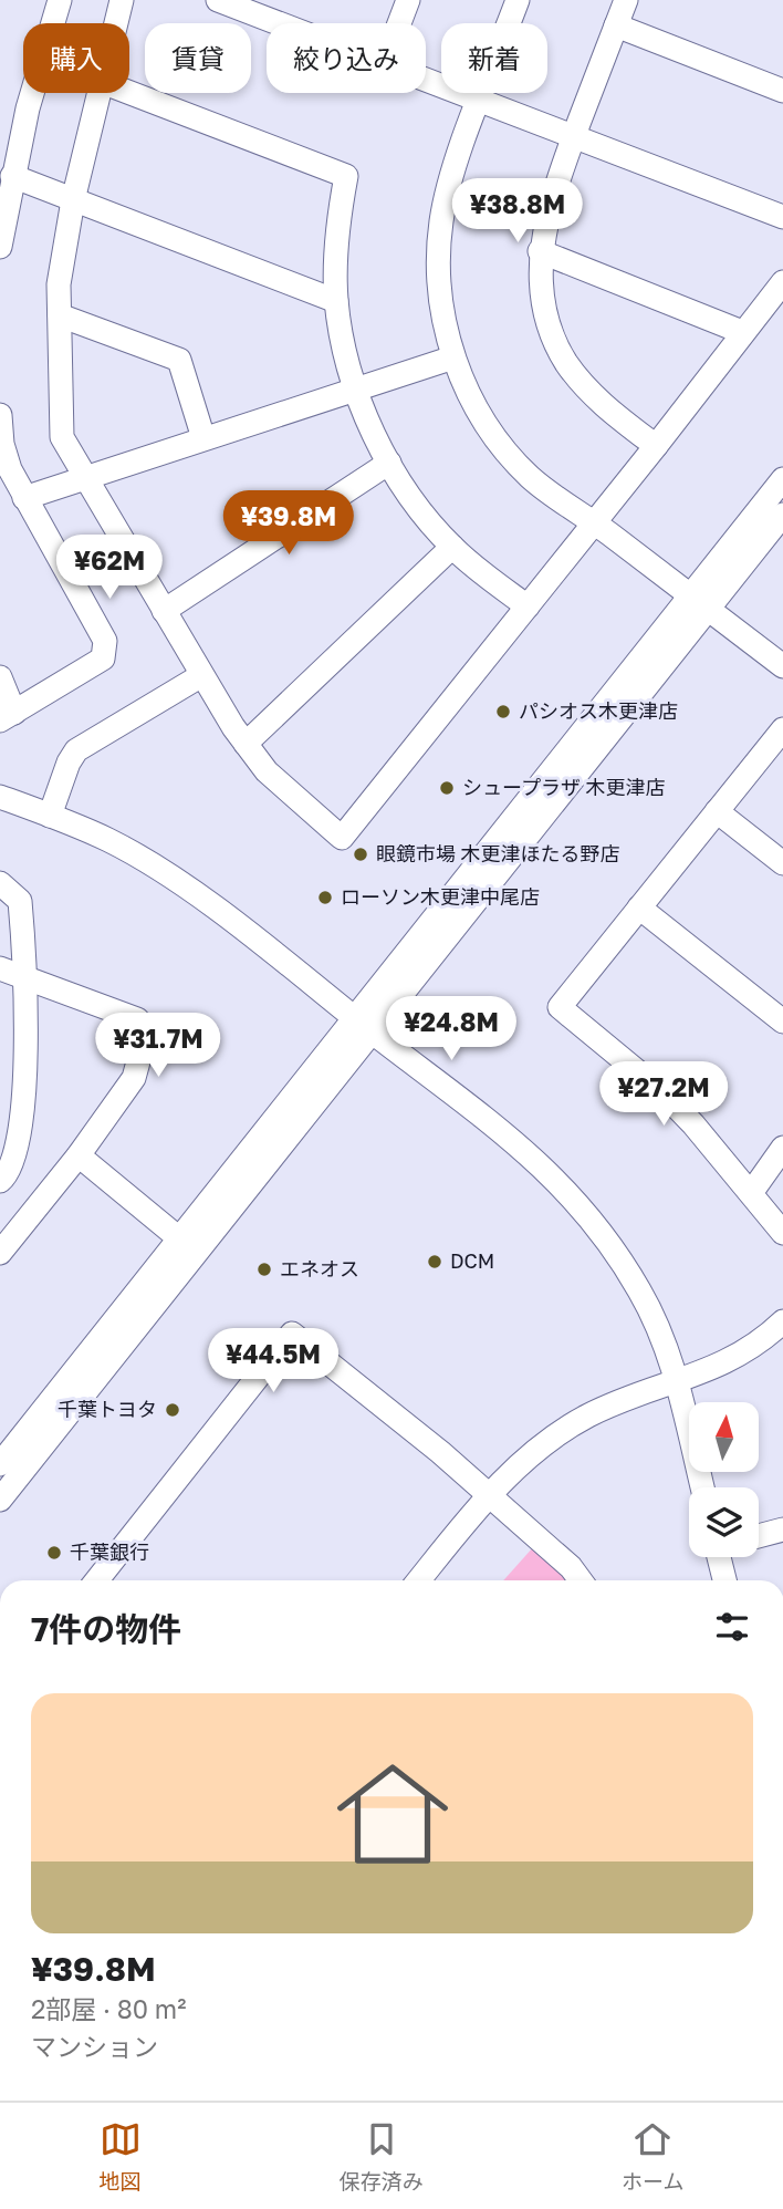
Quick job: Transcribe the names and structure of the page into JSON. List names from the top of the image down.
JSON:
{
  "places": [
    "パシオス木更津店",
    "シュープラザ 木更津店",
    "眼鏡市場 木更津ほたる野店",
    "ローソン木更津中尾店",
    "DCM",
    "エネオス",
    "千葉トヨタ",
    "千葉銀行"
  ],
  "north": "top",
  "page": {
    "chip": [
      "購入",
      "賃貸",
      "絞り込み",
      "新着"
    ],
    "price": [
      "¥38.8M",
      "¥39.8M",
      "¥62M",
      "¥24.8M",
      "¥31.7M",
      "¥27.2M",
      "¥44.5M"
    ],
    "heading": "7件の物件",
    "list": [
      {
        "name": "¥39.8M",
        "note": "2部屋 · 80 m² · マンション"
      }
    ],
    "tabs": ["地図", "保存済み", "ホーム"]
  }
}
